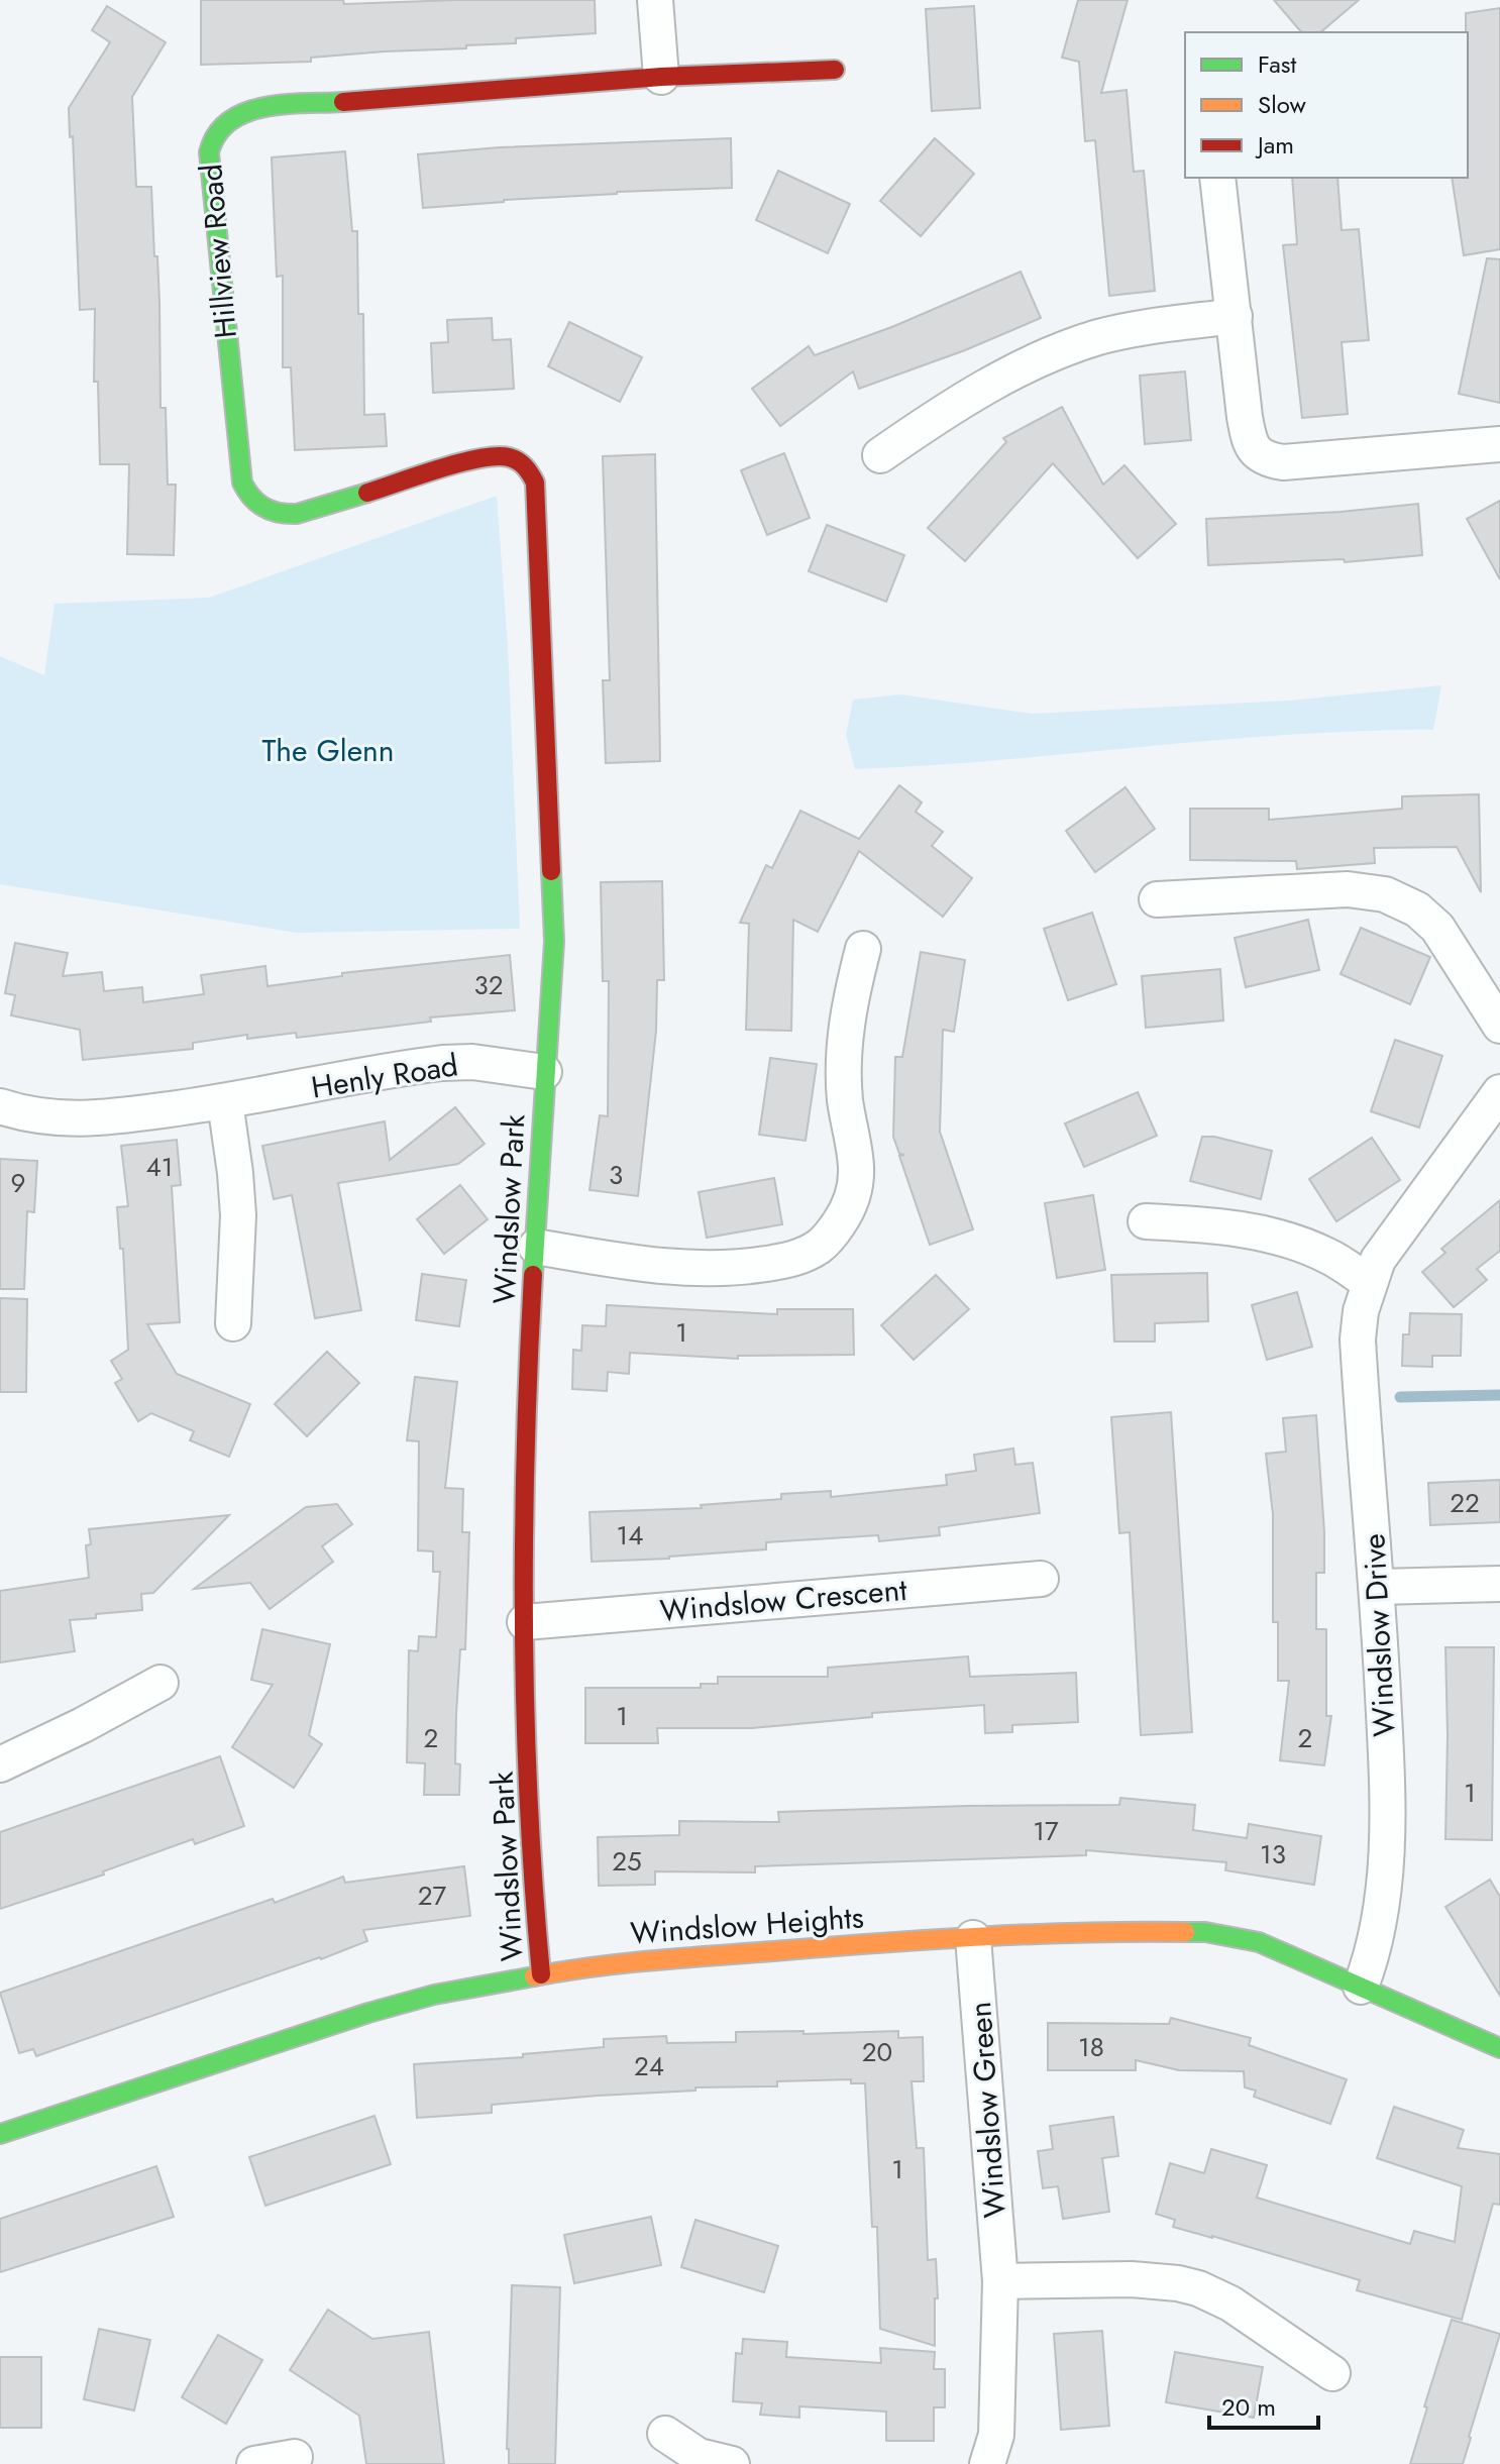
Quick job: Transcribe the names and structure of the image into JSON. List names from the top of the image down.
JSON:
{
  "streets": {
    "street": [
      "Hillview Road",
      "Henly Road",
      "Windslow Park",
      "Windslow Crescent",
      "Windslow Drive",
      "Windslow Heights",
      "Windslow Green"
    ]
  },
  "crossings": [
    ["Hillview Road", "Windslow Park"],
    ["Henly Road", "Windslow Park"],
    ["Windslow Park", "Windslow Crescent"],
    ["Windslow Park", "Windslow Heights"],
    ["Windslow Drive", "Windslow Heights"],
    ["Windslow Heights", "Windslow Green"]
  ],
  "parks": ["The Glenn"],
  "house_numbers": [
    "32",
    "41",
    "3",
    "9",
    "1",
    "22",
    "14",
    "1",
    "2",
    "2",
    "1",
    "17",
    "13",
    "25",
    "27",
    "18",
    "20",
    "24",
    "1"
  ],
  "legend": ["Fast", "Slow", "Jam"],
  "scale_bar": "20 m"
}
